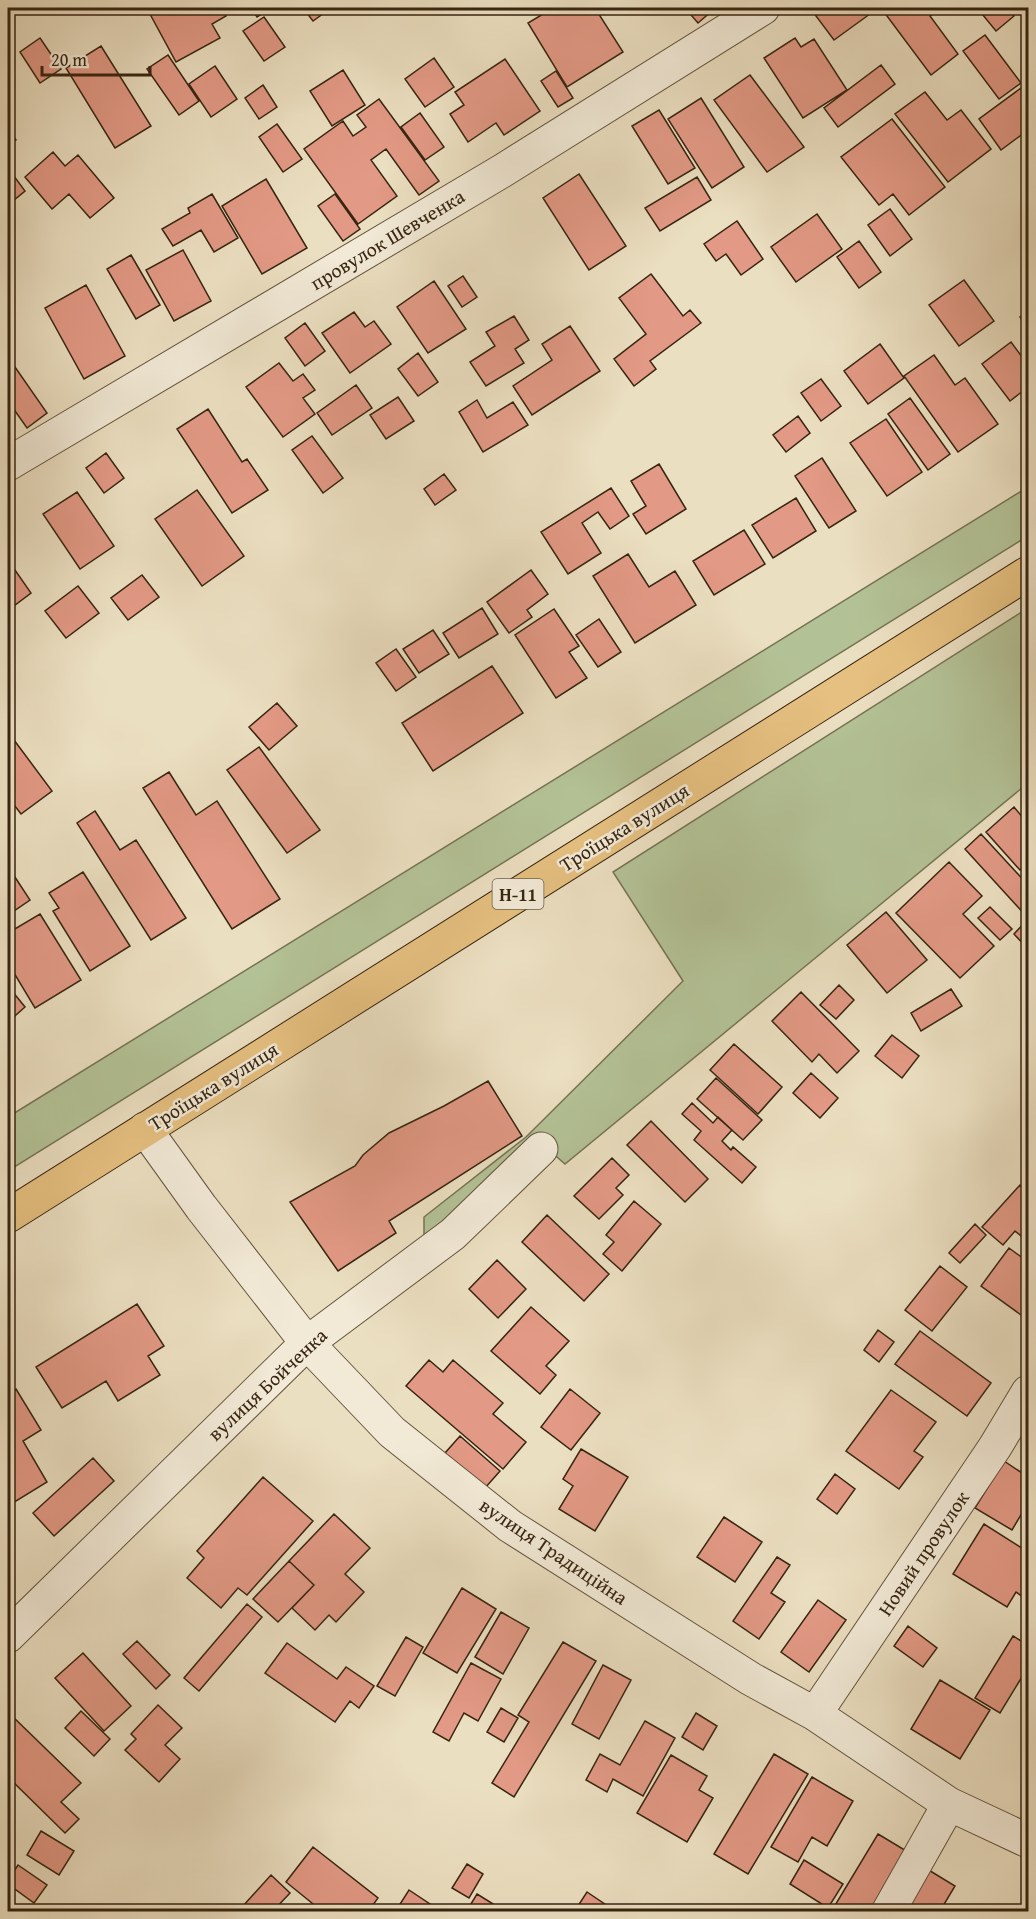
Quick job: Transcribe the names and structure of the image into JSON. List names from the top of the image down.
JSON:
{
  "streets": {
    "main road": ["Троїцька вулиця", "Н-11"],
    "street": [
      "провулок Шевченка",
      "вулиця Бойченка",
      "вулиця Традиційна",
      "Новий провулок"
    ]
  },
  "crossings": [
    ["Троїцька вулиця", "вулиця Традиційна"],
    ["вулиця Бойченка", "вулиця Традиційна"],
    ["вулиця Традиційна", "Новий провулок"]
  ],
  "scale_bar": "20 m"
}
